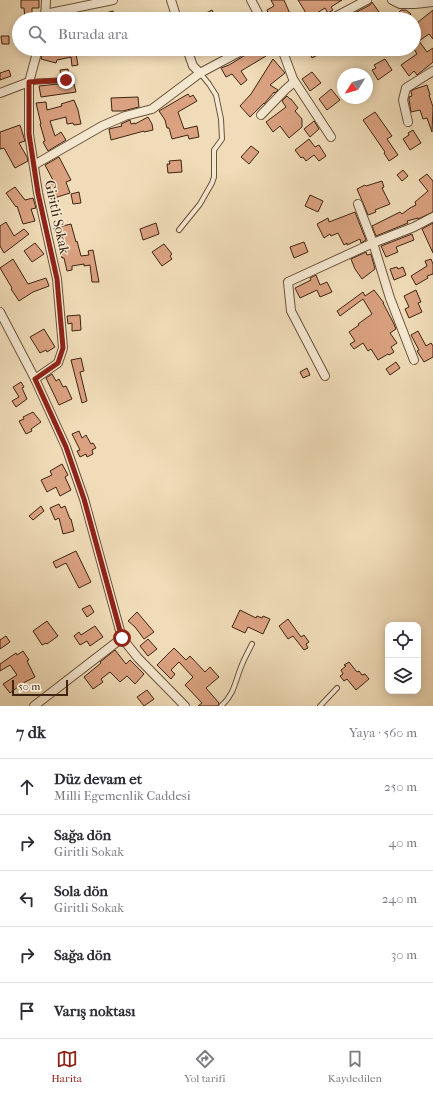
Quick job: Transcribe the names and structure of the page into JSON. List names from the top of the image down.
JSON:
{
  "streets": {
    "street": ["Giritli Sokak"]
  },
  "scale_bar": "50 m",
  "north": "bottom left",
  "page": {
    "search": "Burada ara",
    "scale": "50 m",
    "heading": ["7 dk", "Yaya · 560 m"],
    "list": [
      ["Düz devam et", "Milli Egemenlik Caddesi", "250 m"],
      ["Sağa dön", "Giritli Sokak", "40 m"],
      ["Sola dön", "Giritli Sokak", "240 m"],
      ["Sağa dön", "30 m"],
      "Varış noktası"
    ],
    "nav": ["Harita", "Yol tarifi", "Kaydedilen"]
  }
}
